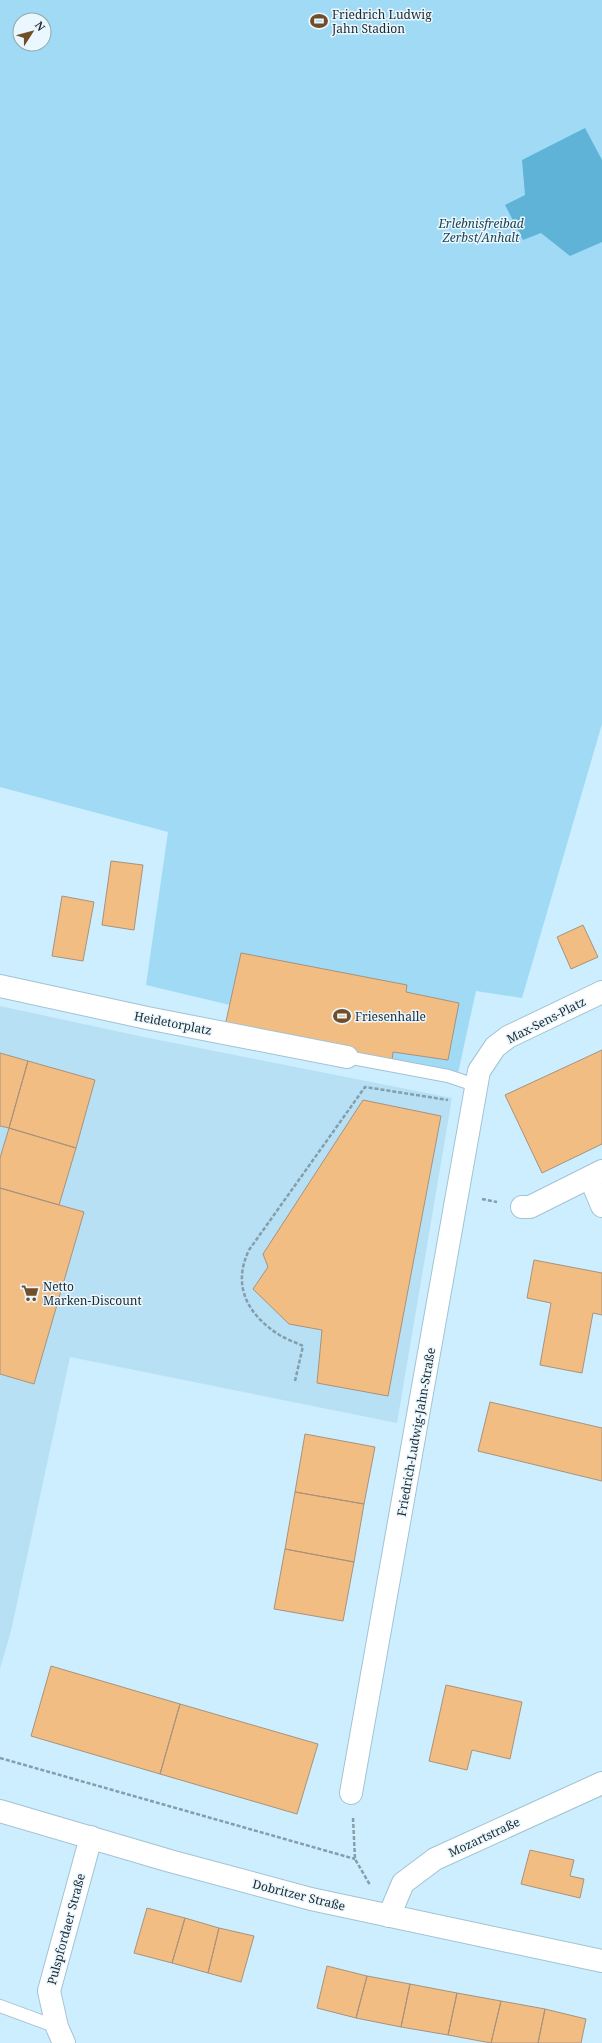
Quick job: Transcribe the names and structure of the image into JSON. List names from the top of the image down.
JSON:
{
  "streets": {
    "street": [
      "Max-Sens-Platz",
      "Heidetorplatz",
      "Friedrich-Ludwig-Jahn-Straße",
      "Mozartstraße",
      "Dobritzer Straße",
      "Pulspfordaer Straße"
    ]
  },
  "crossings": [
    ["Max-Sens-Platz", "Friedrich-Ludwig-Jahn-Straße"],
    ["Mozartstraße", "Dobritzer Straße"],
    ["Dobritzer Straße", "Pulspfordaer Straße"]
  ],
  "parks": ["Erlebnisfreibad Zerbst/Anhalt"],
  "places": {
    "sports": ["Friedrich Ludwig Jahn Stadion", "Friesenhalle"],
    "supermarket": ["Netto Marken-Discount"]
  },
  "north": "top right"
}
